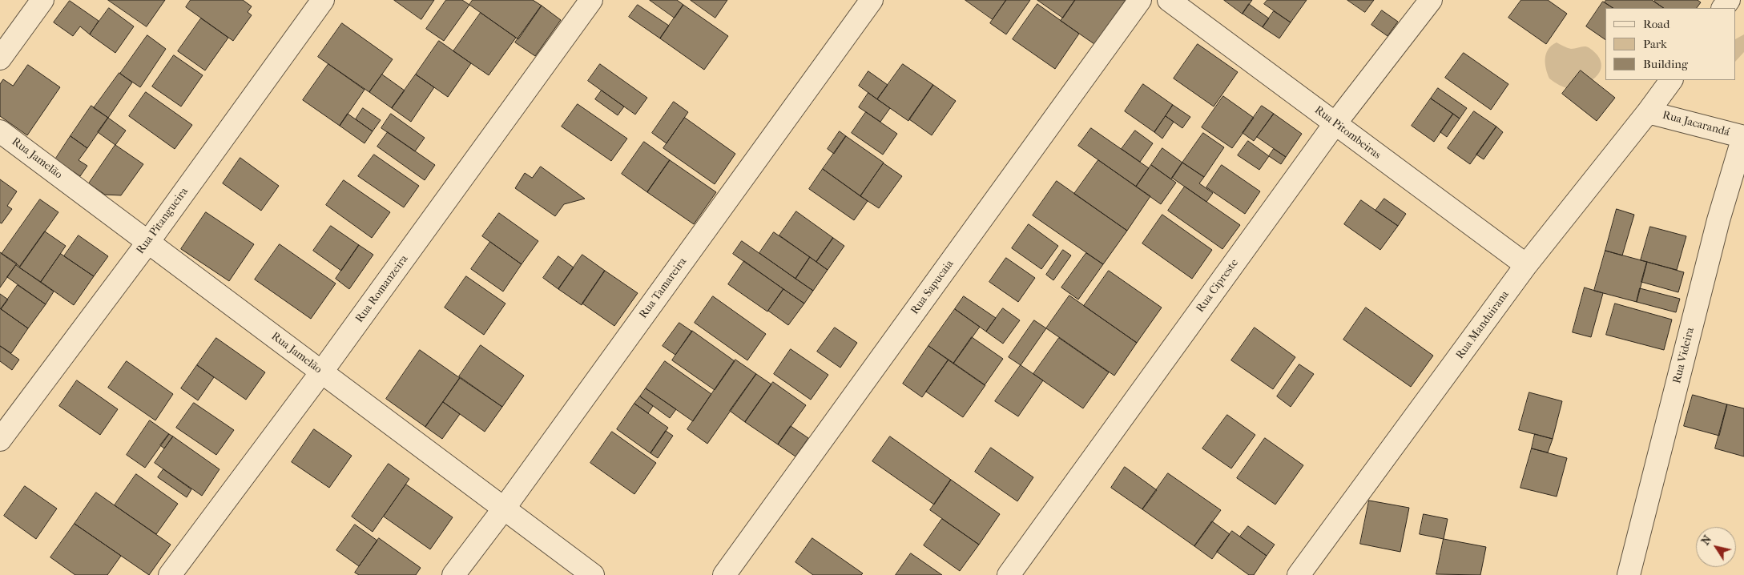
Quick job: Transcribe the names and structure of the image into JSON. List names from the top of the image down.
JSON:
{
  "streets": {
    "street": [
      "Rua Jacarandá",
      "Rua Pitombeiras",
      "Rua Jamelão",
      "Rua Pitangueira",
      "Rua Cipreste",
      "Rua Sapucaia",
      "Rua Tamareira",
      "Rua Romanzeira",
      "Rua Manduirana",
      "Rua Videira"
    ]
  },
  "crossings": [
    ["Rua Jacarandá", "Rua Manduirana"],
    ["Rua Jacarandá", "Rua Videira"],
    ["Rua Pitombeiras", "Rua Cipreste"],
    ["Rua Pitombeiras", "Rua Manduirana"],
    ["Rua Jamelão", "Rua Pitangueira"],
    ["Rua Jamelão", "Rua Tamareira"],
    ["Rua Jamelão", "Rua Romanzeira"]
  ],
  "legend": ["Road", "Park", "Building"],
  "north": "top left"
}
